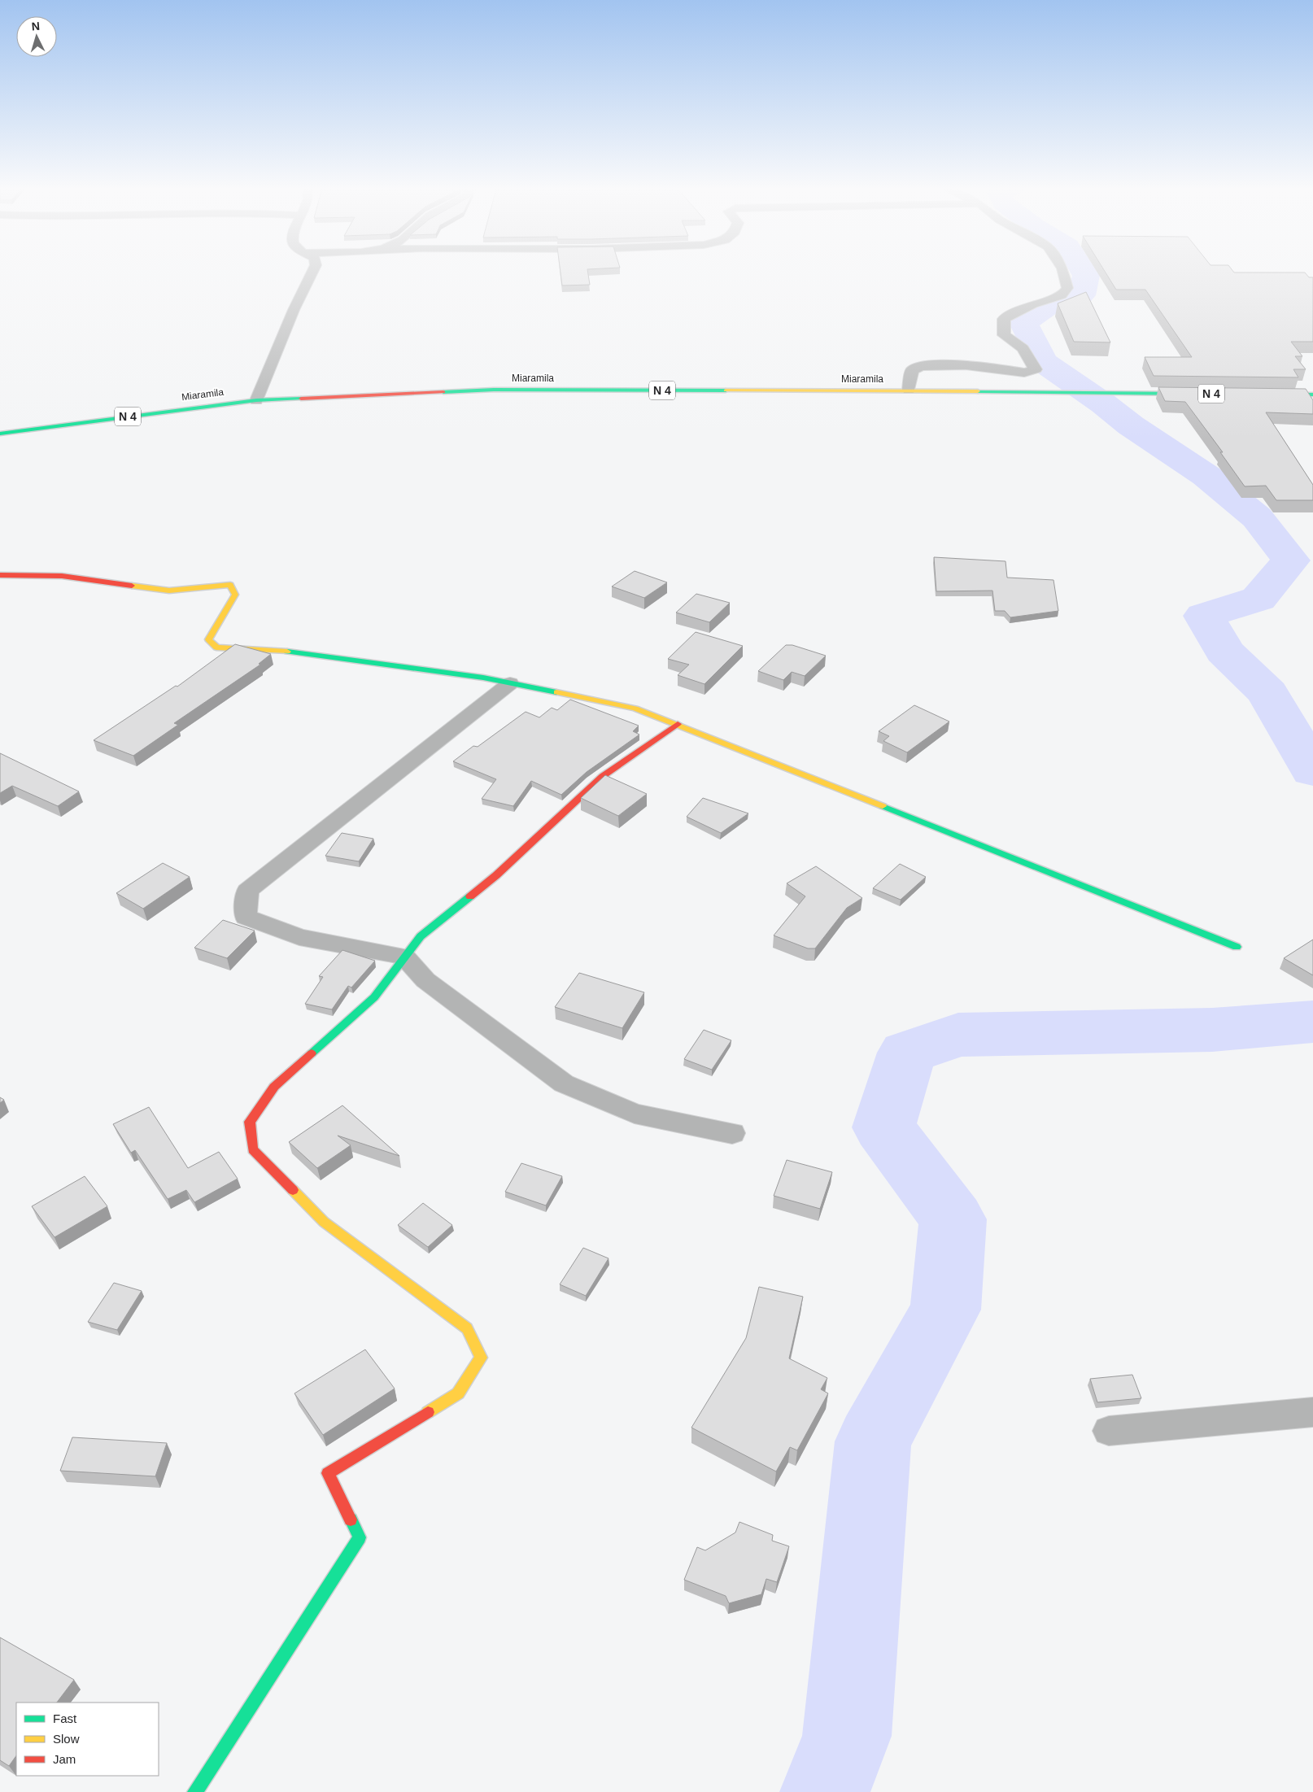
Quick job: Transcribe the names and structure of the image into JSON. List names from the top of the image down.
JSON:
{
  "streets": {
    "street": ["Miaramila", "N 4"]
  },
  "legend": ["Fast", "Slow", "Jam"],
  "north": "top"
}
